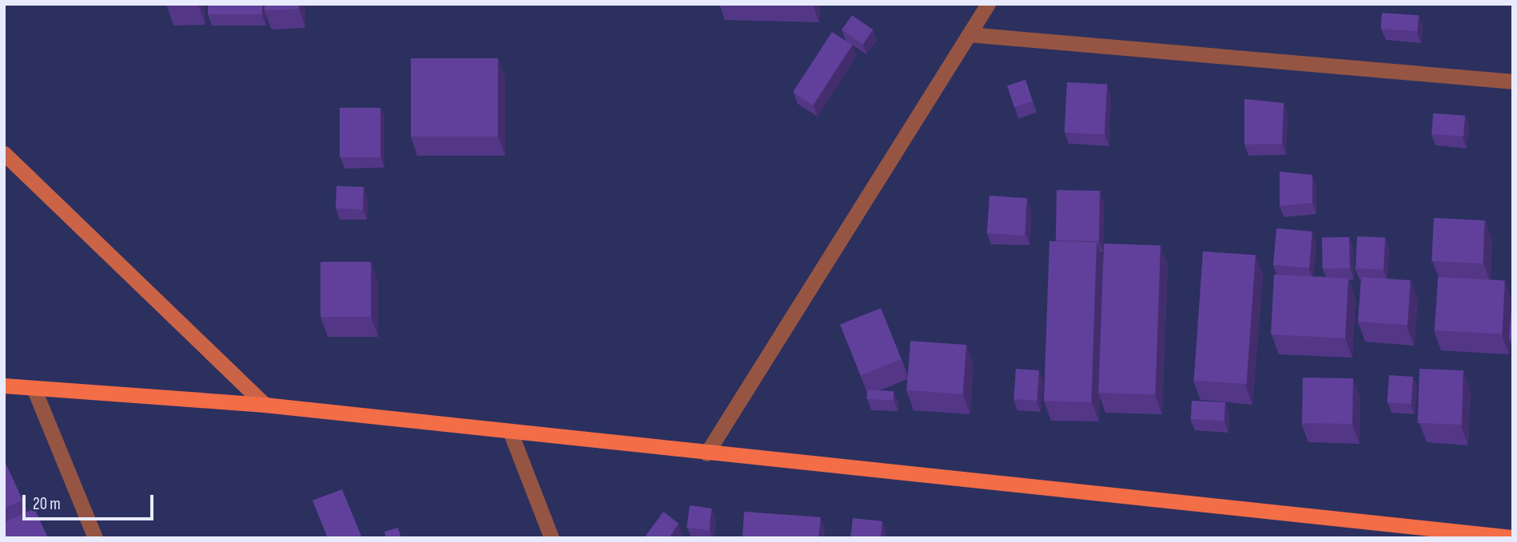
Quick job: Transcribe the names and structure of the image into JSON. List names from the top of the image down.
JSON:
{
  "scale_bar": "20 m"
}
